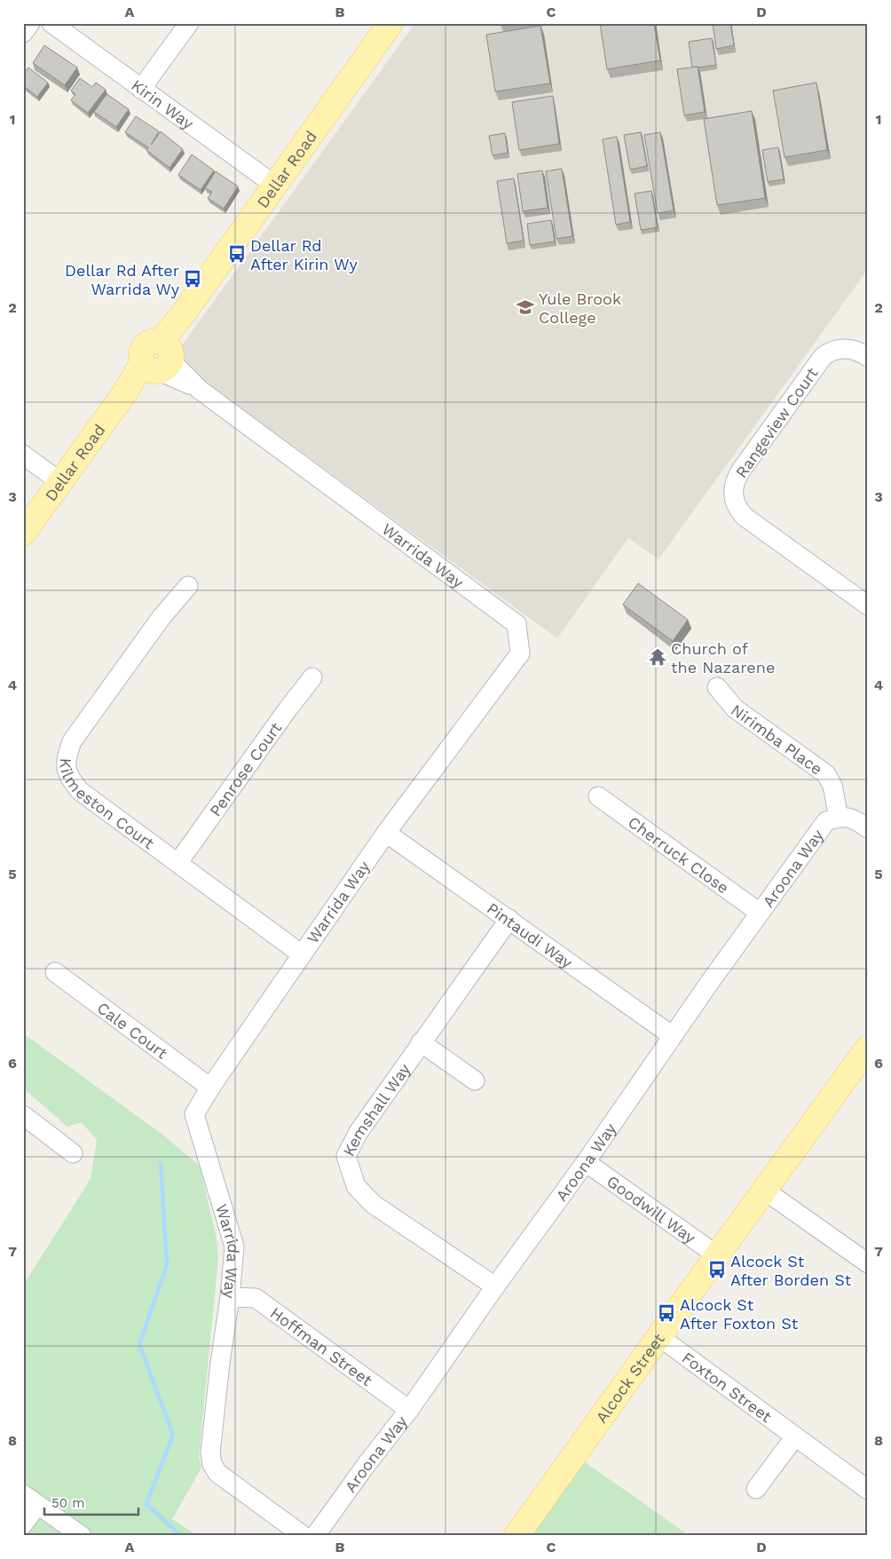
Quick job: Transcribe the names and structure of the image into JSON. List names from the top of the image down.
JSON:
{
  "streets": {
    "main road": ["Dellar Road", "Alcock Street"],
    "street": [
      "Kirin Way",
      "Rangeview Court",
      "Warrida Way",
      "Nirimba Place",
      "Penrose Court",
      "Kilmeston Court",
      "Cherruck Close",
      "Aroona Way",
      "Pintaudi Way",
      "Cale Court",
      "Kemshall Way",
      "Goodwill Way",
      "Hoffman Street",
      "Foxton Street"
    ]
  },
  "crossings": [
    ["Kirin Way", "Dellar Road"],
    ["Dellar Road", "Warrida Way"],
    ["Warrida Way", "Kilmeston Court"],
    ["Warrida Way", "Pintaudi Way"],
    ["Warrida Way", "Cale Court"],
    ["Warrida Way", "Hoffman Street"],
    ["Nirimba Place", "Aroona Way"],
    ["Penrose Court", "Kilmeston Court"],
    ["Cherruck Close", "Aroona Way"],
    ["Aroona Way", "Pintaudi Way"],
    ["Aroona Way", "Kemshall Way"],
    ["Aroona Way", "Goodwill Way"],
    ["Aroona Way", "Hoffman Street"],
    ["Pintaudi Way", "Kemshall Way"],
    ["Goodwill Way", "Alcock Street"],
    ["Alcock Street", "Foxton Street"]
  ],
  "places": {
    "bus stop": [
      "Dellar Rd After Kirin Wy",
      "Dellar Rd After Warrida Wy",
      "Alcock St After Borden St",
      "Alcock St After Foxton St"
    ],
    "school or university": ["Yule Brook College"],
    "temple": ["Church of the Nazarene"]
  },
  "scale_bar": "50 m",
  "grid": {
    "columns": [
      "A",
      "B",
      "C",
      "D"
    ],
    "rows": [
      "1",
      "2",
      "3",
      "4",
      "5",
      "6",
      "7",
      "8"
    ]
  }
}
